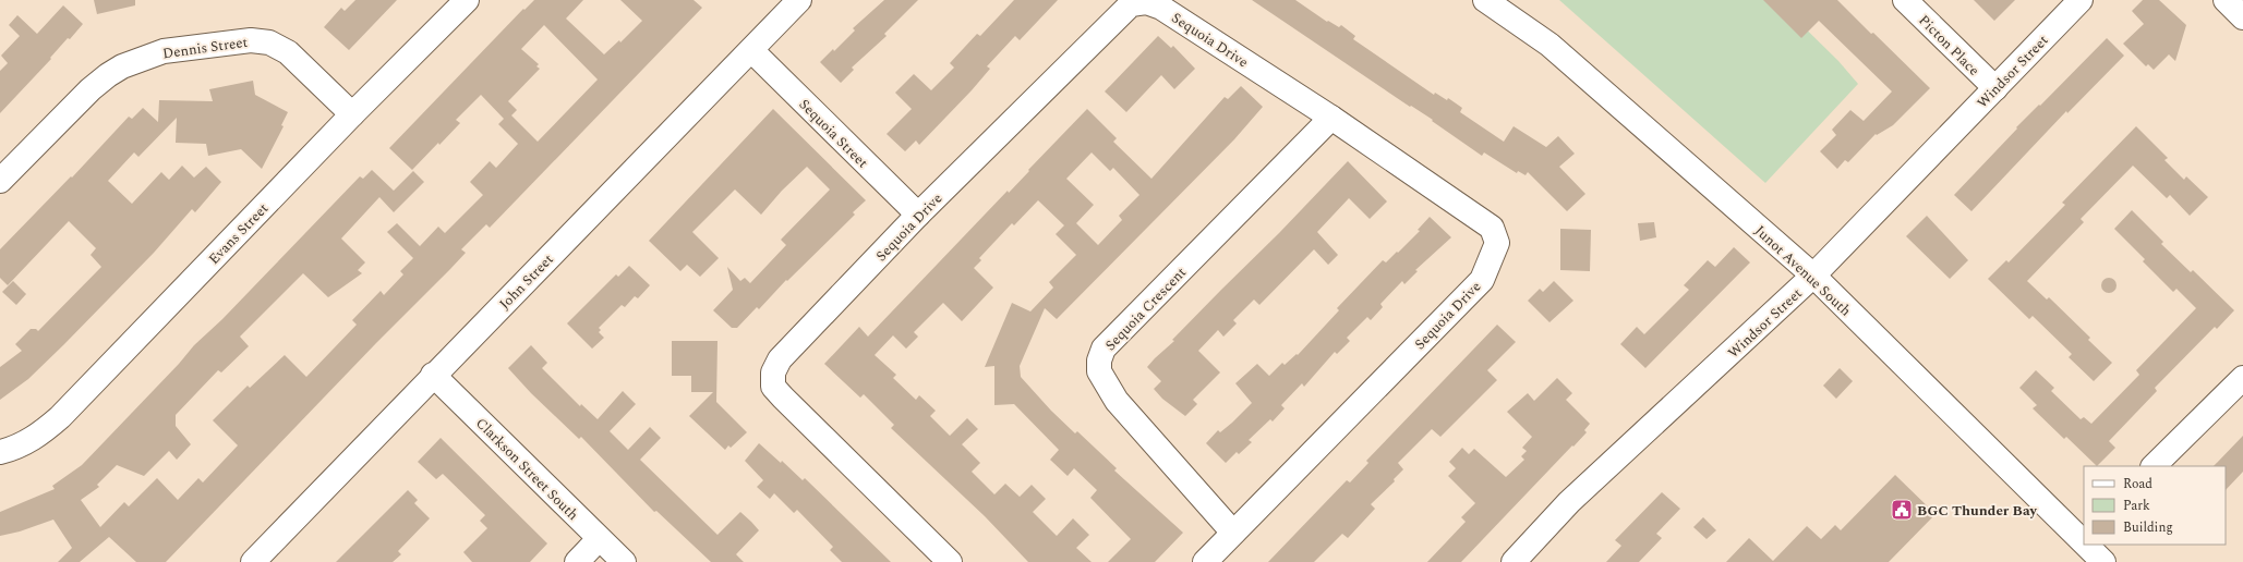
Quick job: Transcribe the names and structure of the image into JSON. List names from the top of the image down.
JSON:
{
  "streets": {
    "street": [
      "Sequoia Drive",
      "Picton Place",
      "Dennis Street",
      "Windsor Street",
      "Sequoia Street",
      "Evans Street",
      "Junot Avenue South",
      "John Street",
      "Sequoia Crescent",
      "Clarkson Street South"
    ]
  },
  "crossings": [
    ["Sequoia Drive", "Sequoia Street"],
    ["Sequoia Drive", "Sequoia Crescent"],
    ["Picton Place", "Windsor Street"],
    ["Dennis Street", "Evans Street"],
    ["Windsor Street", "Junot Avenue South"],
    ["Sequoia Street", "John Street"],
    ["John Street", "Clarkson Street South"]
  ],
  "places": {
    "public building": ["BGC Thunder Bay"]
  },
  "legend": ["Road", "Park", "Building"]
}
